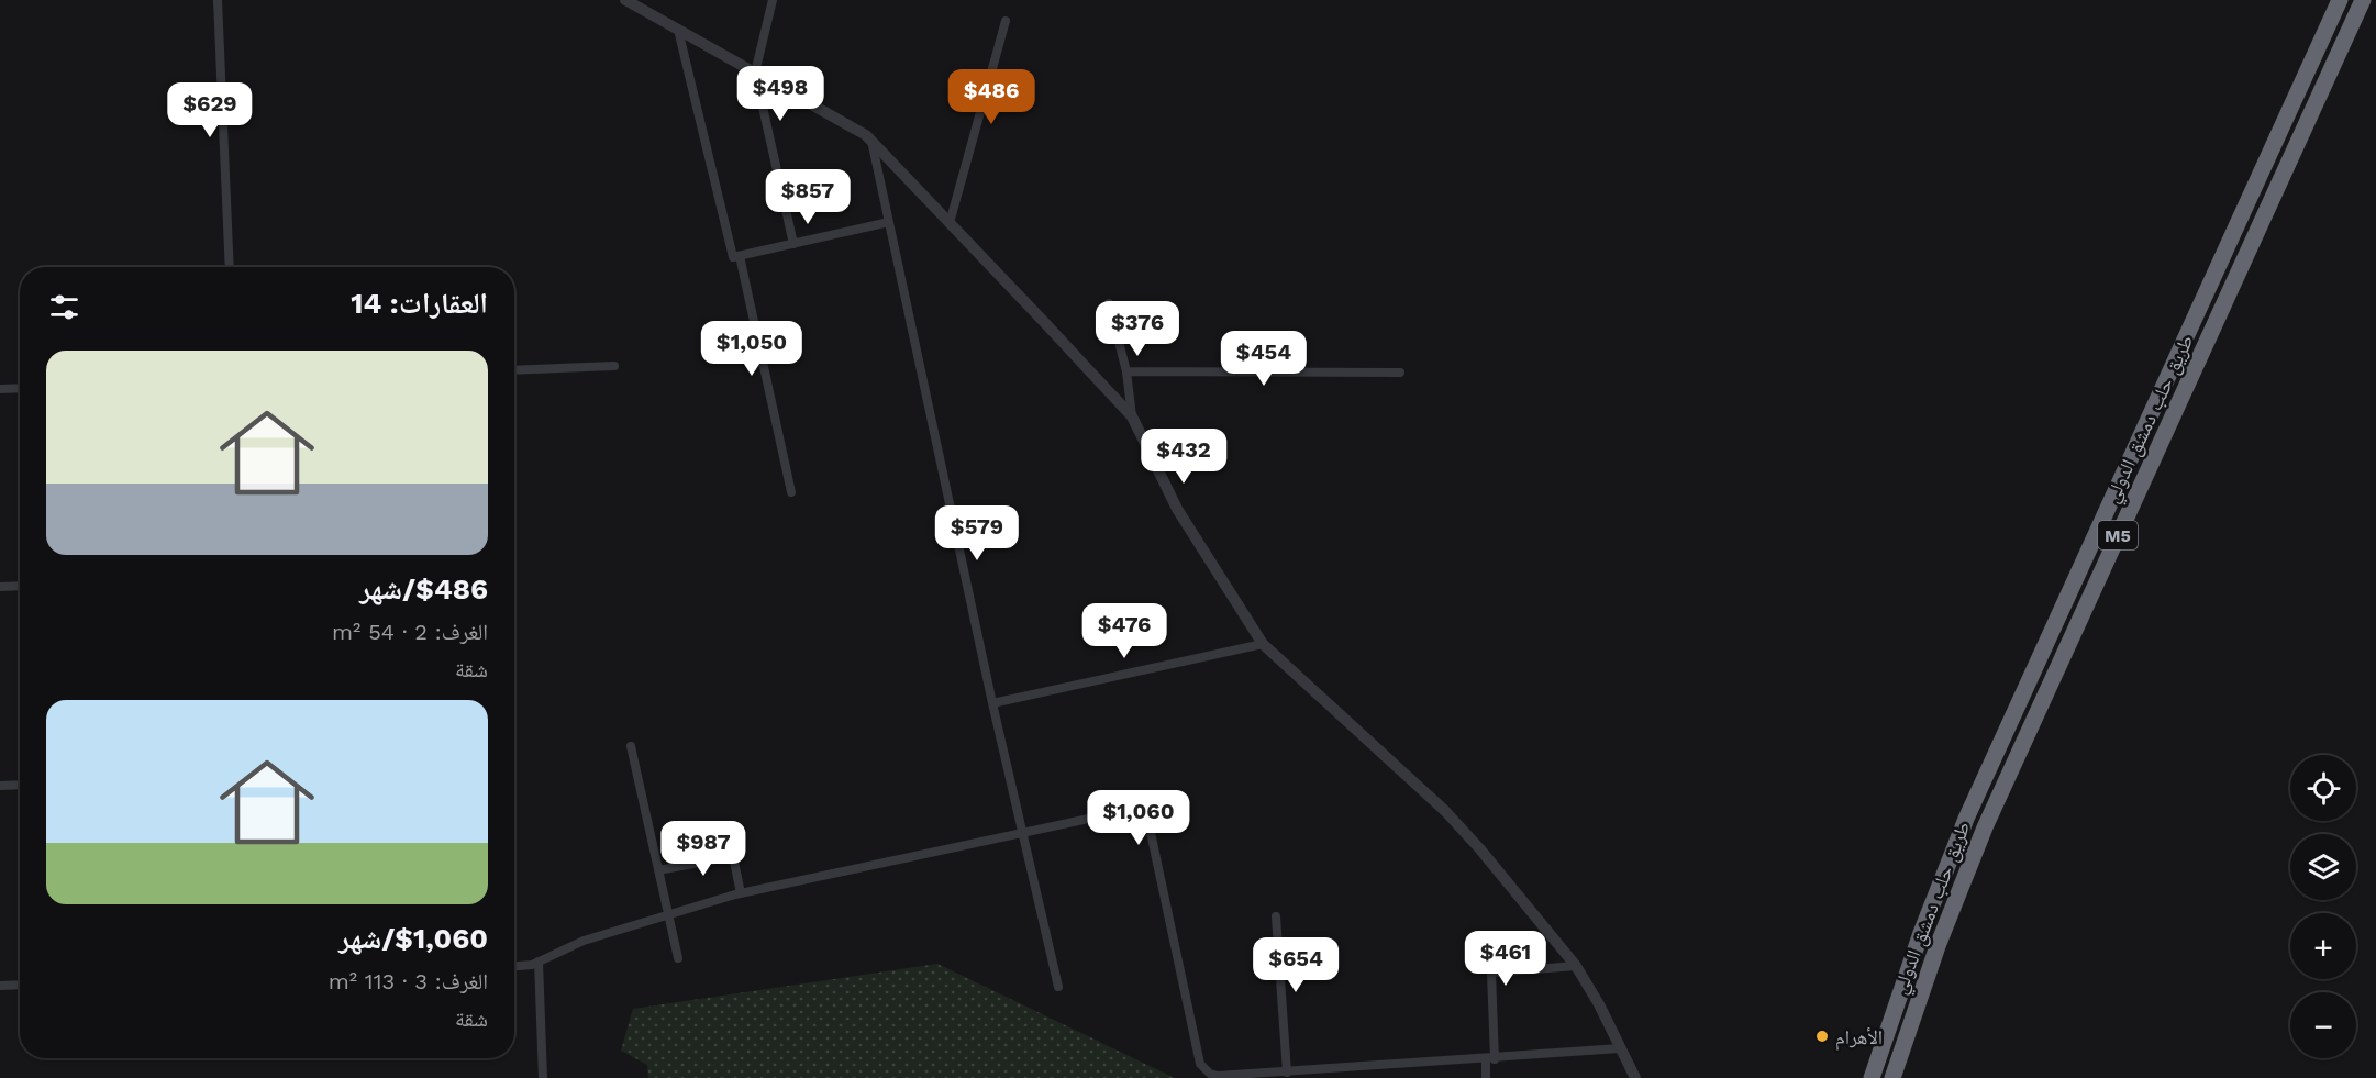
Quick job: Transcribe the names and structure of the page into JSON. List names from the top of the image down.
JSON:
{
  "streets": {
    "highway": ["طريق حلب دمشق الدولي", "M5"]
  },
  "places": ["الأهرام"],
  "page": {
    "price": [
      "$498",
      "$486",
      "$629",
      "$857",
      "$376",
      "$1,050",
      "$454",
      "$432",
      "$579",
      "$476",
      "$1,060",
      "$987",
      "$461",
      "$654"
    ],
    "heading": "العقارات: 14",
    "list": [
      {
        "name": "$486/شهر",
        "note": "الغرف: 2 · 54 m² · شقة"
      },
      {
        "name": "$1,060/شهر",
        "note": "الغرف: 3 · 113 m² · شقة"
      }
    ],
    "map_buttons": ["+", "−"]
  }
}
